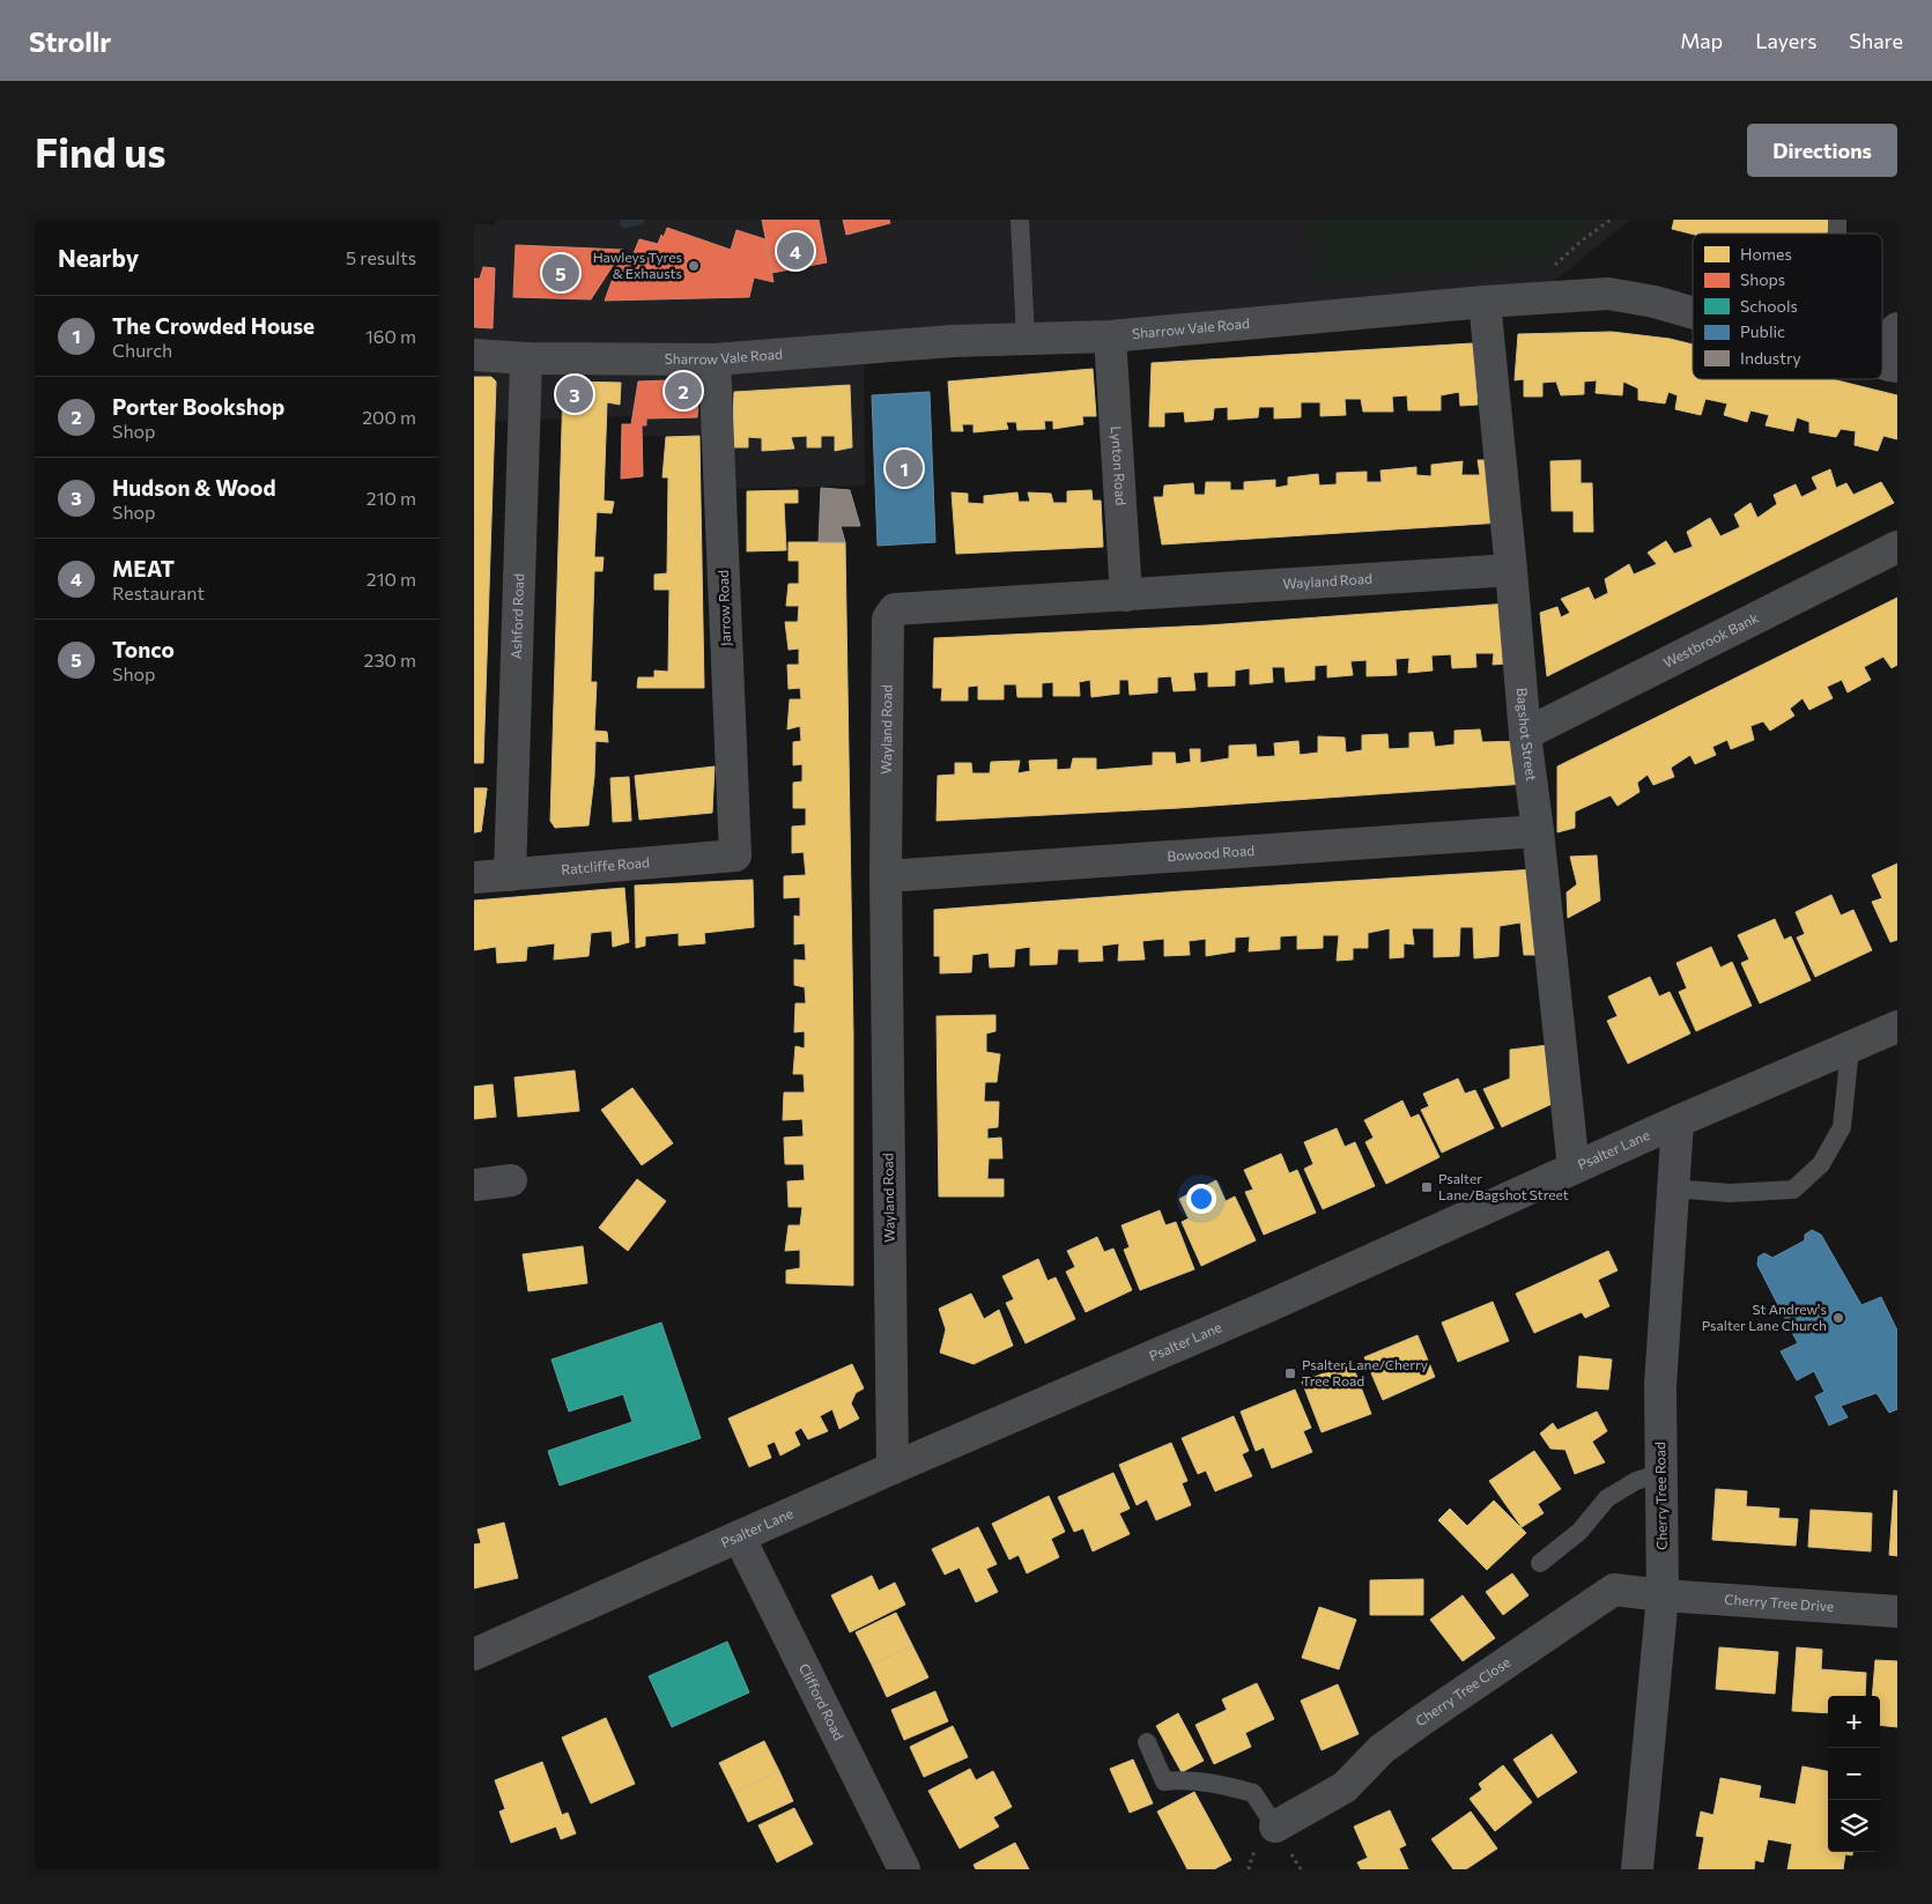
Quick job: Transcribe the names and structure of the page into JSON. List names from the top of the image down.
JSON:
{
  "streets": {
    "street": [
      "Sharrow Vale Road",
      "Lynton Road",
      "Wayland Road",
      "Jarrow Road",
      "Ashford Road",
      "Westbrook Bank",
      "Bagshot Street",
      "Bowood Road",
      "Ratcliffe Road",
      "Psalter Lane",
      "Cherry Tree Road",
      "Cherry Tree Drive",
      "Cherry Tree Close",
      "Clifford Road"
    ]
  },
  "crossings": [
    ["Sharrow Vale Road", "Lynton Road"],
    ["Sharrow Vale Road", "Jarrow Road"],
    ["Sharrow Vale Road", "Ashford Road"],
    ["Sharrow Vale Road", "Bagshot Street"],
    ["Lynton Road", "Wayland Road"],
    ["Wayland Road", "Bagshot Street"],
    ["Wayland Road", "Bowood Road"],
    ["Wayland Road", "Psalter Lane"],
    ["Jarrow Road", "Ratcliffe Road"],
    ["Ashford Road", "Ratcliffe Road"],
    ["Westbrook Bank", "Bagshot Street"],
    ["Bagshot Street", "Bowood Road"],
    ["Bagshot Street", "Psalter Lane"],
    ["Psalter Lane", "Cherry Tree Road"],
    ["Psalter Lane", "Clifford Road"],
    ["Cherry Tree Road", "Cherry Tree Drive"],
    ["Cherry Tree Road", "Cherry Tree Close"],
    ["Cherry Tree Drive", "Cherry Tree Close"]
  ],
  "places": {
    "other": ["Hawleys Tyres & Exhausts", "St Andrew's Psalter Lane Church"],
    "transit": ["Psalter Lane/Bagshot Street", "Psalter Lane/Cherry Tree Road"]
  },
  "legend": [
    "Homes",
    "Shops",
    "Schools",
    "Public",
    "Industry"
  ],
  "page": {
    "header": "Strollr",
    "nav": ["Map", "Layers", "Share"],
    "buttons": "Directions",
    "title": "Find us",
    "heading": ["Nearby", "5 results"],
    "pins": [
      "4",
      "5",
      "2",
      "3",
      "1"
    ],
    "list": [
      {
        "mark": "1",
        "name": "The Crowded House",
        "note": "Church",
        "value": "160 m"
      },
      {
        "mark": "2",
        "name": "Porter Bookshop",
        "note": "Shop",
        "value": "200 m"
      },
      {
        "mark": "3",
        "name": "Hudson & Wood",
        "note": "Shop",
        "value": "210 m"
      },
      {
        "mark": "4",
        "name": "MEAT",
        "note": "Restaurant",
        "value": "210 m"
      },
      {
        "mark": "5",
        "name": "Tonco",
        "note": "Shop",
        "value": "230 m"
      }
    ],
    "map_buttons": ["+", "−"]
  }
}
